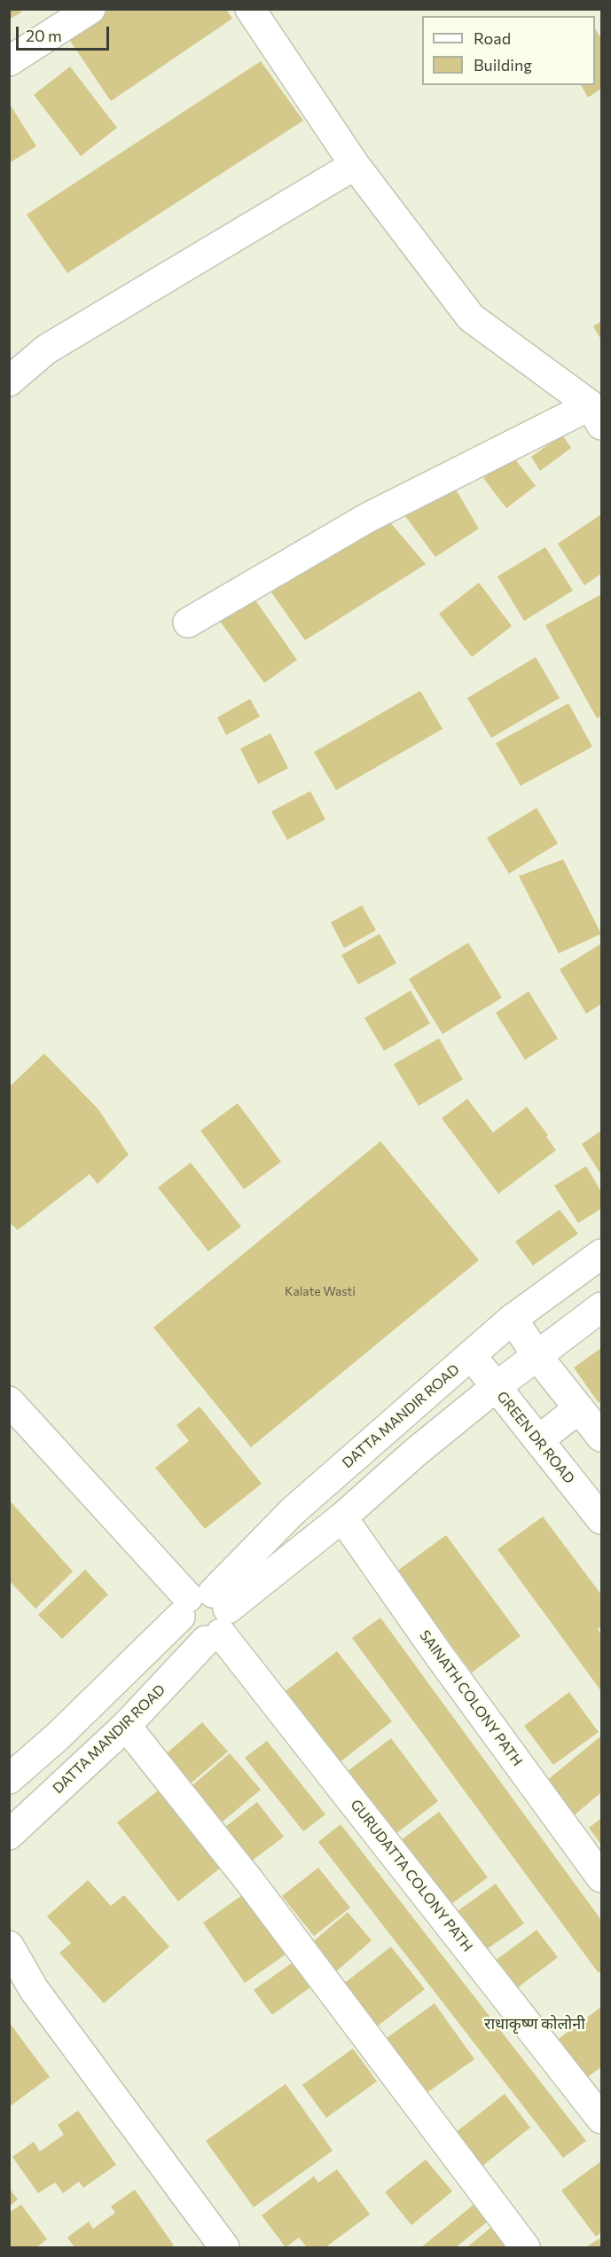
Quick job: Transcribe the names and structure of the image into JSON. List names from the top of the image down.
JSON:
{
  "streets": {
    "street": [
      "DATTA MANDIR ROAD",
      "GREEN DR ROAD",
      "SAINATH COLONY PATH",
      "GURUDATTA COLONY PATH"
    ]
  },
  "crossings": [
    ["DATTA MANDIR ROAD", "GREEN DR ROAD"],
    ["DATTA MANDIR ROAD", "SAINATH COLONY PATH"],
    ["DATTA MANDIR ROAD", "GURUDATTA COLONY PATH"]
  ],
  "districts": ["राधाकृष्ण कोलोनी"],
  "house_numbers": ["Kalate Wasti"],
  "legend": ["Road", "Building"],
  "scale_bar": "20 m"
}
